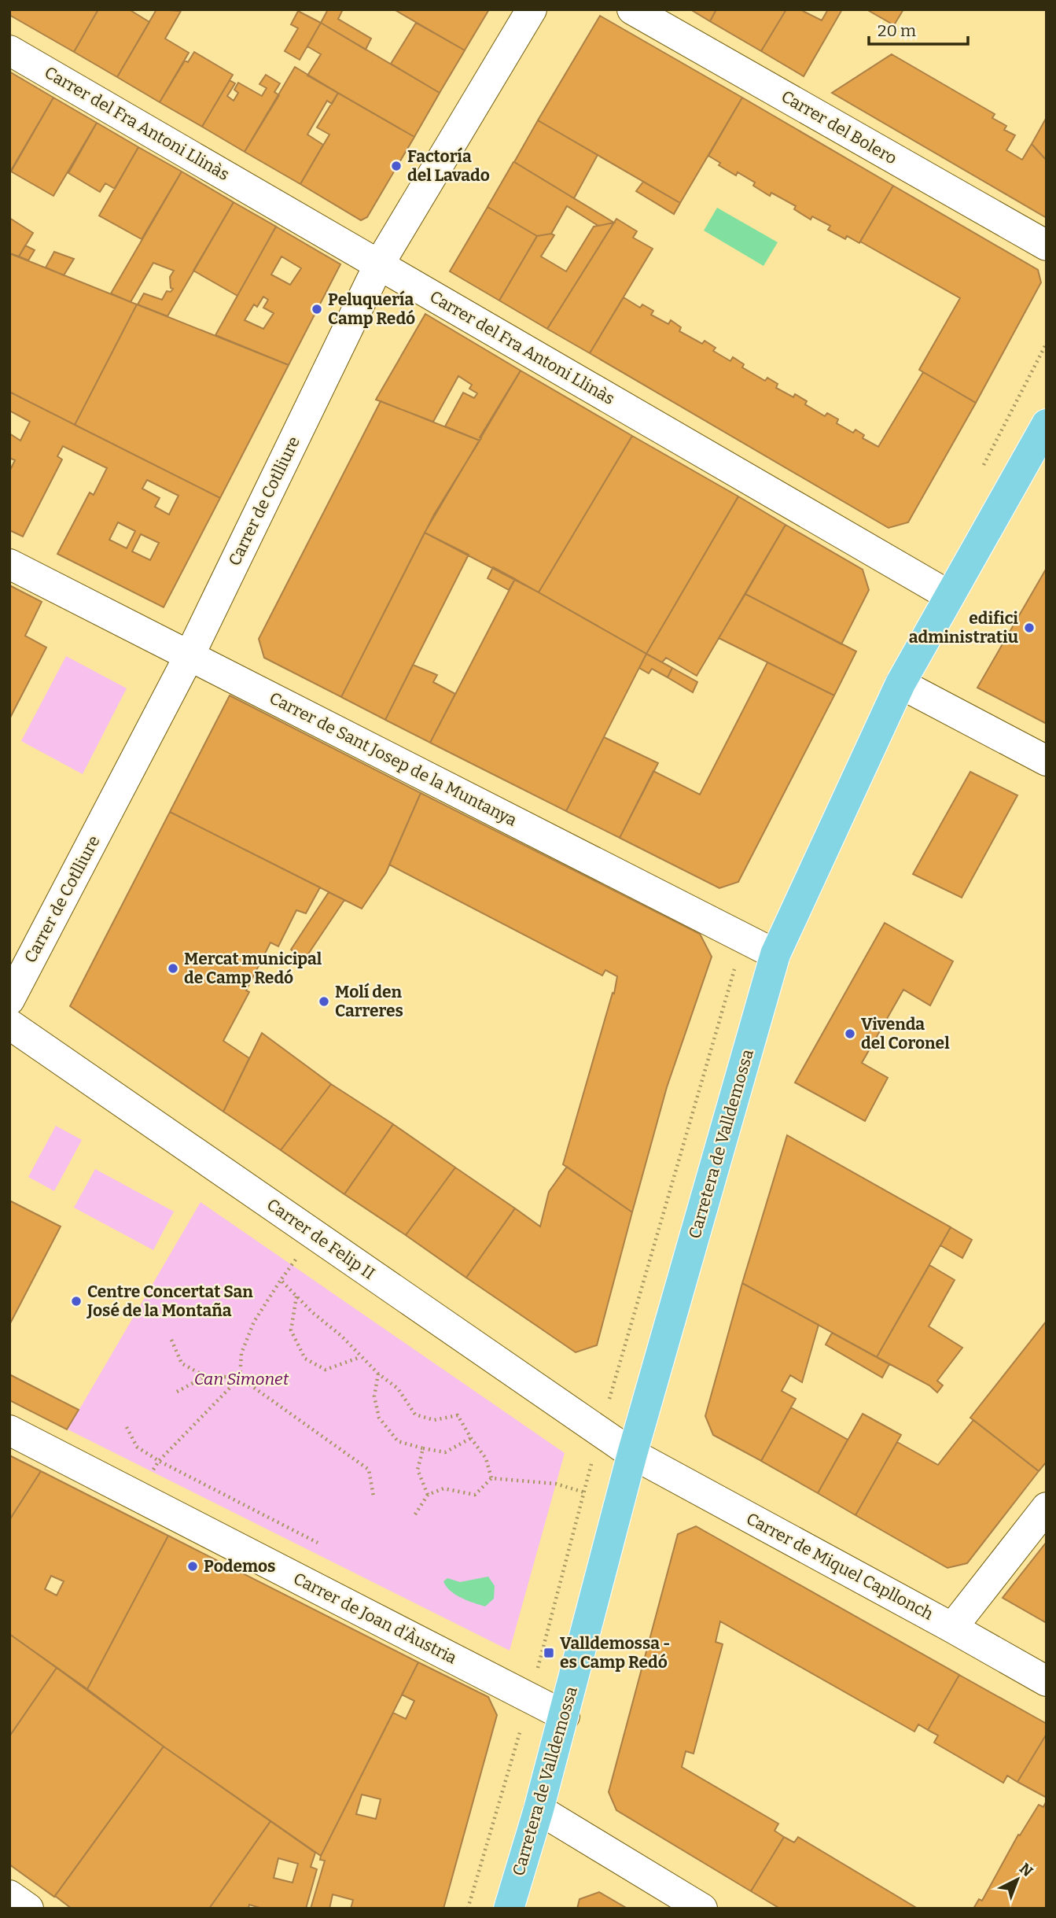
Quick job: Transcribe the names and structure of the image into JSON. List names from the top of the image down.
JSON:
{
  "streets": {
    "main road": ["Carretera de Valldemossa"],
    "street": [
      "Carrer del Fra Antoni Llinàs",
      "Carrer del Bolero",
      "Carrer de Cotlliure",
      "Carrer de Sant Josep de la Muntanya",
      "Carrer de Felip II",
      "Carrer de Miquel Capllonch",
      "Carrer de Joan d'Àustria"
    ]
  },
  "crossings": [
    ["Carrer del Fra Antoni Llinàs", "Carrer de Cotlliure"],
    ["Carrer del Fra Antoni Llinàs", "Carretera de Valldemossa"],
    ["Carrer de Cotlliure", "Carrer de Sant Josep de la Muntanya"],
    ["Carrer de Sant Josep de la Muntanya", "Carretera de Valldemossa"],
    ["Carretera de Valldemossa", "Carrer de Felip II"],
    ["Carretera de Valldemossa", "Carrer de Miquel Capllonch"],
    ["Carretera de Valldemossa", "Carrer de Joan d'Àustria"],
    ["Carrer de Felip II", "Carrer de Miquel Capllonch"]
  ],
  "parks": ["Can Simonet"],
  "places": {
    "other": [
      "Factoría del Lavado",
      "Peluquería Camp Redó",
      "edifici administratiu",
      "Mercat municipal de Camp Redó",
      "Molí den Carreres",
      "Vivenda del Coronel",
      "Centre Concertat San José de la Montaña",
      "Podemos"
    ],
    "transit": ["Valldemossa - es Camp Redó"]
  },
  "scale_bar": "20 m",
  "north": "top right"
}
